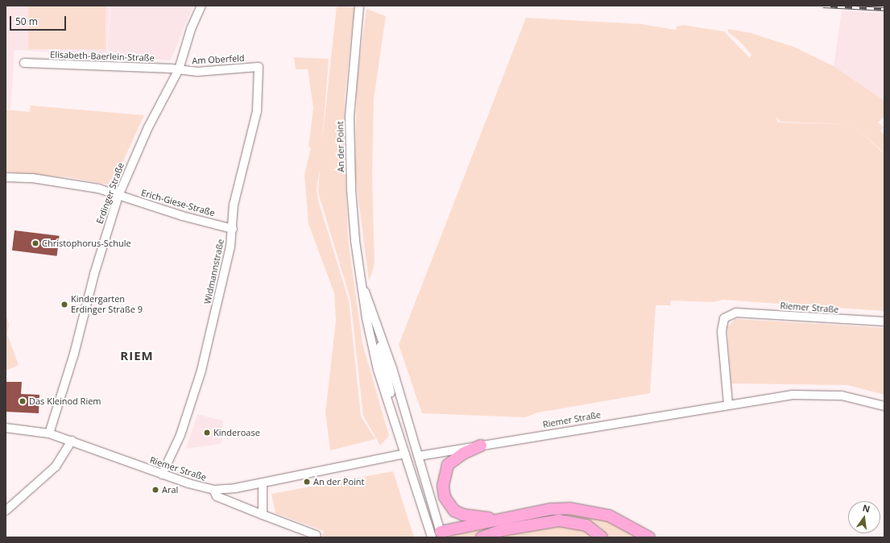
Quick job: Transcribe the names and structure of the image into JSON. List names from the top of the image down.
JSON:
{
  "streets": {
    "street": [
      "Elisabeth-Baerlein-Straße",
      "Am Oberfeld",
      "An der Point",
      "Erdinger Straße",
      "Erich-Giese-Straße",
      "Widmannstraße",
      "Riemer Straße"
    ]
  },
  "crossings": [
    ["Elisabeth-Baerlein-Straße", "Am Oberfeld"],
    ["Elisabeth-Baerlein-Straße", "Erdinger Straße"],
    ["Am Oberfeld", "Erdinger Straße"],
    ["Am Oberfeld", "Widmannstraße"],
    ["An der Point", "Riemer Straße"],
    ["Erdinger Straße", "Erich-Giese-Straße"],
    ["Erdinger Straße", "Riemer Straße"],
    ["Erich-Giese-Straße", "Widmannstraße"],
    ["Widmannstraße", "Riemer Straße"]
  ],
  "districts": ["RIEM"],
  "places": [
    "Christophorus-Schule",
    "Kindergarten Erdinger Straße 9",
    "Das Kleinod Riem",
    "Kinderoase",
    "An der Point",
    "Aral"
  ],
  "scale_bar": "50 m",
  "north": "top"
}
